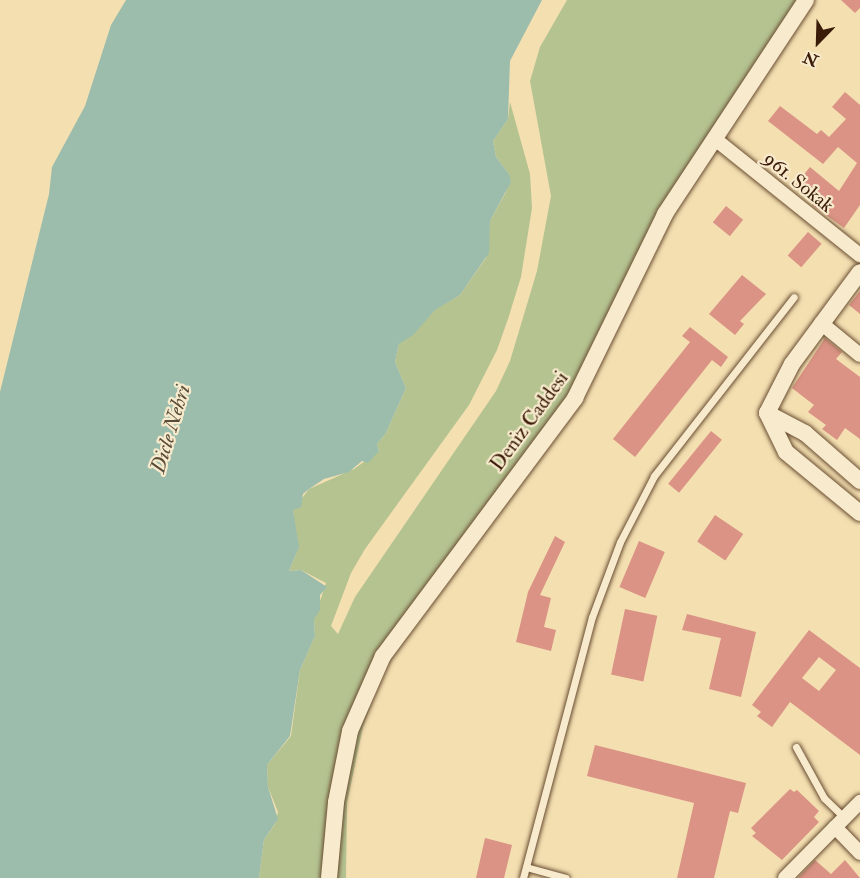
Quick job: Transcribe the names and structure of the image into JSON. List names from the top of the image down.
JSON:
{
  "streets": {
    "street": ["961. Sokak", "Deniz Caddesi"]
  },
  "crossings": [
    ["961. Sokak", "Deniz Caddesi"]
  ],
  "water": ["Dicle Nehri"],
  "north": "bottom left"
}
